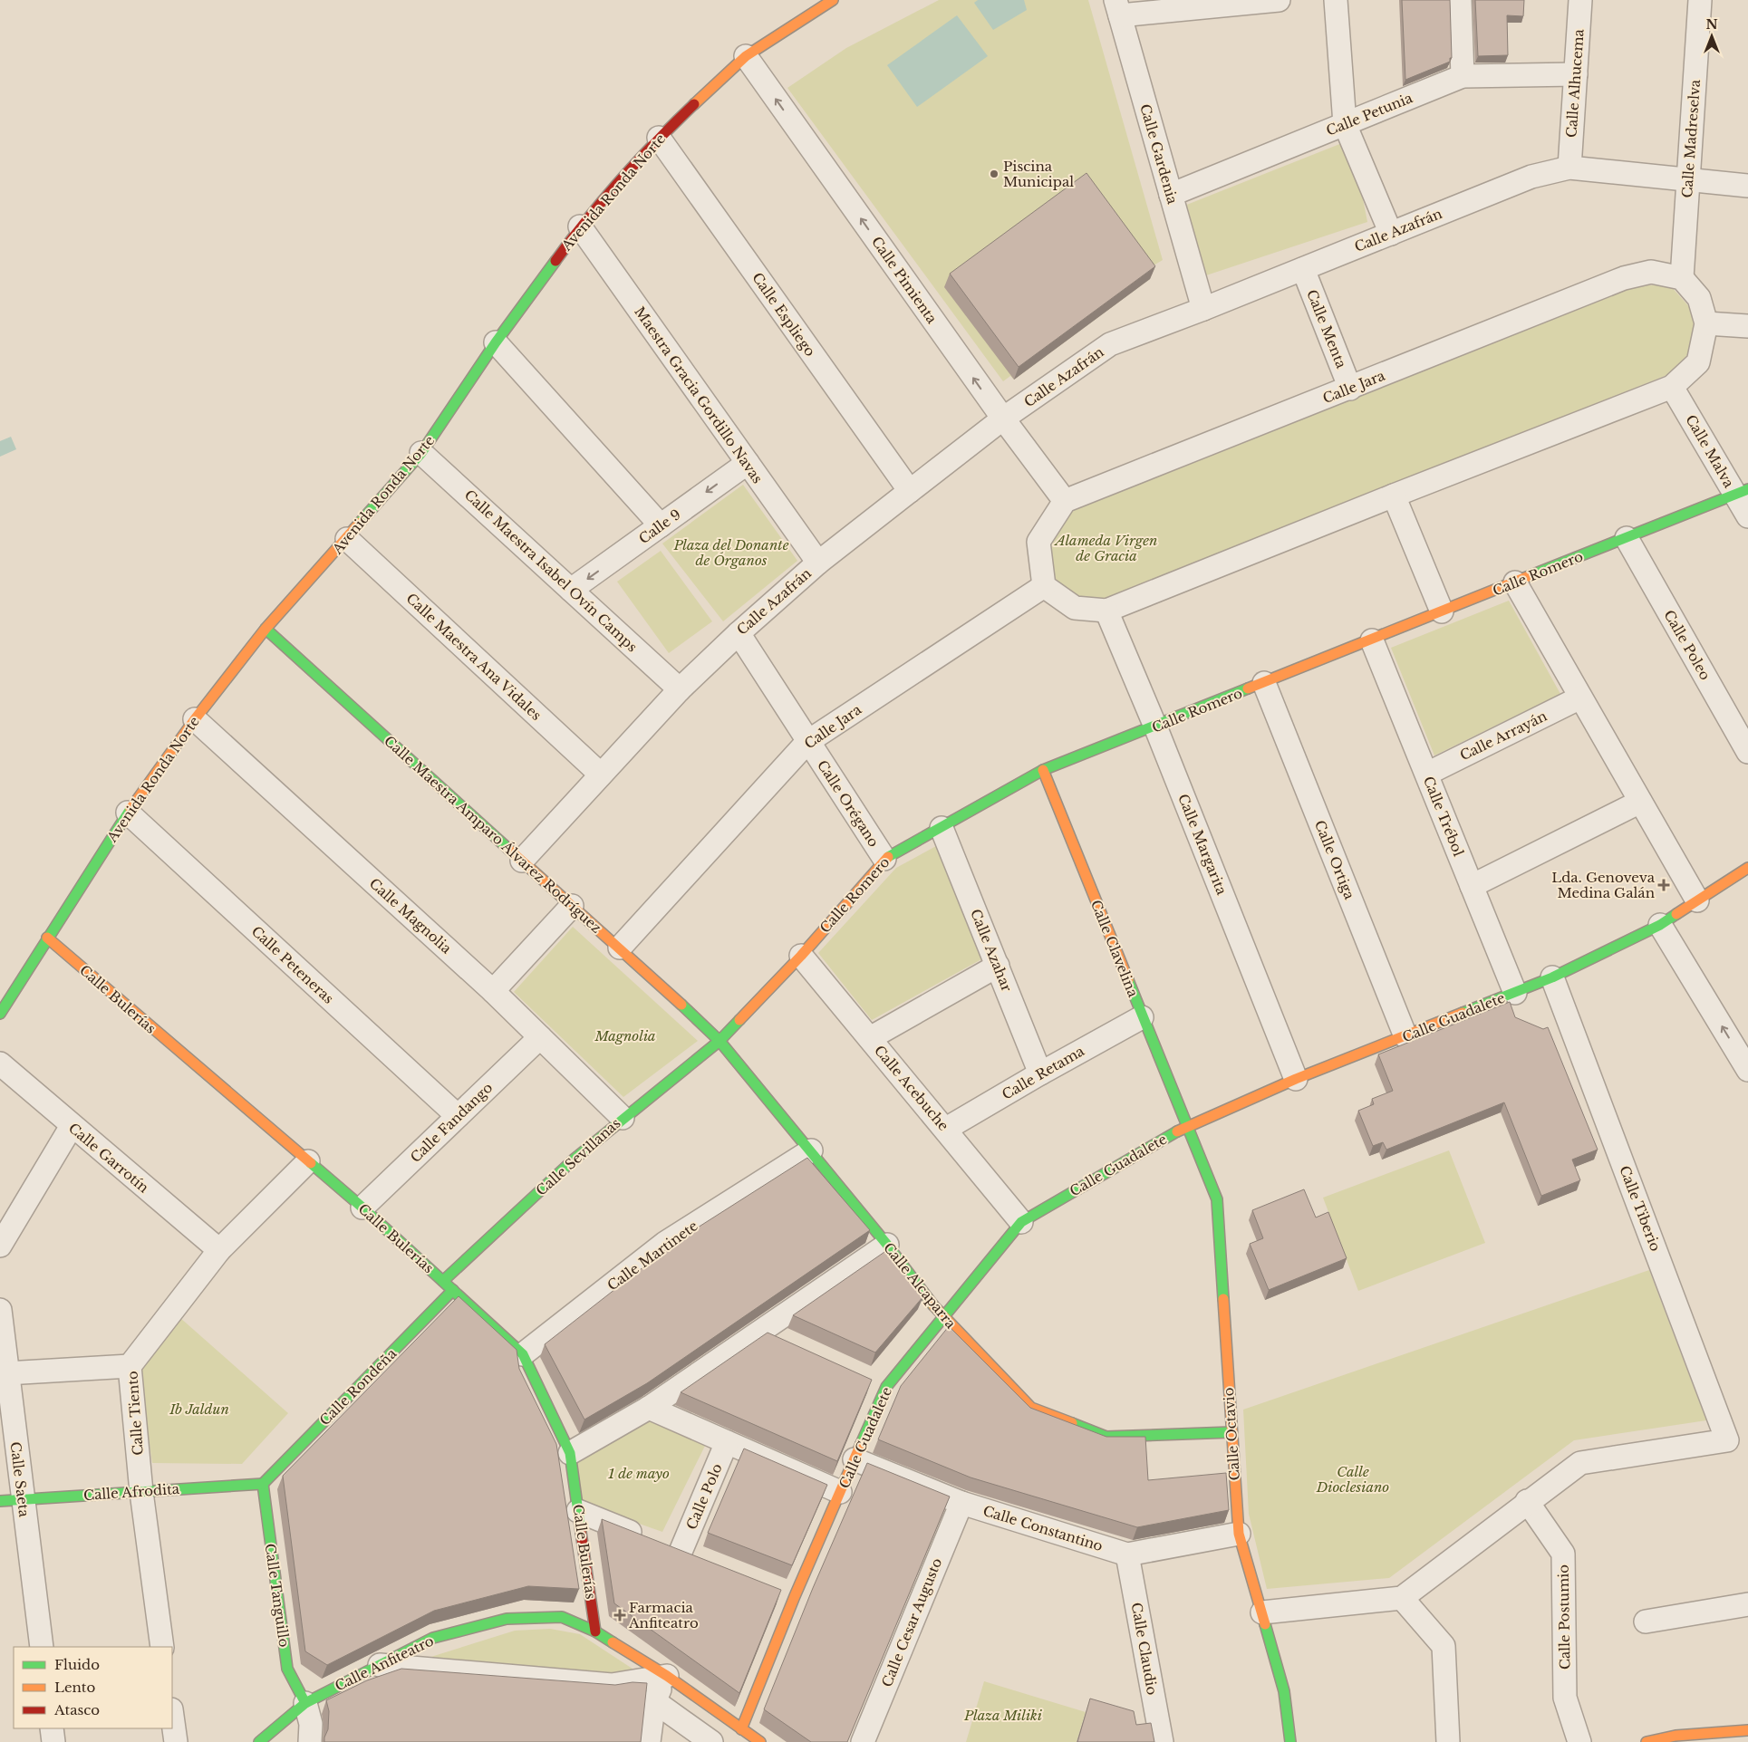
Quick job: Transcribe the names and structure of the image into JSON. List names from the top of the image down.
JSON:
{
  "streets": {
    "street": [
      "Calle Alhucema",
      "Calle Petunia",
      "Calle Madreselva",
      "Calle Gardenia",
      "Avenida Ronda Norte",
      "Calle Azafrán",
      "Calle Pimienta",
      "Calle Espliego",
      "Calle Menta",
      "Calle Jara",
      "Maestra Gracia Gordillo Navas",
      "Calle Malva",
      "Calle 9",
      "Calle Maestra Isabel Ovín Camps",
      "Calle Romero",
      "Calle Poleo",
      "Calle Maestra Ana Vidales",
      "Calle Arrayán",
      "Calle Orégano",
      "Calle Trébol",
      "Calle Maestra Amparo Álvarez Rodríguez",
      "Calle Margarita",
      "Calle Ortiga",
      "Calle Magnolia",
      "Calle Clavelina",
      "Calle Azahar",
      "Calle Peteneras",
      "Calle Bulerías",
      "Calle Guadalete",
      "Calle Retama",
      "Calle Acebuche",
      "Calle Fandango",
      "Calle Sevillanas",
      "Calle Garrotín",
      "Calle Tiberio",
      "Calle Martinete",
      "Calle Alcaparra",
      "Calle Rondeña",
      "Calle Tiento",
      "Calle Octavio",
      "Calle Saeta",
      "Calle Afrodita",
      "Calle Polo",
      "Calle Constantino",
      "Calle Tanguillo",
      "Calle Postumio",
      "Calle Cesar Augusto",
      "Calle Claudio",
      "Calle Anfiteatro"
    ]
  },
  "crossings": [
    ["Calle Alhucema", "Calle Petunia"],
    ["Calle Alhucema", "Calle Azafrán"],
    ["Calle Petunia", "Calle Gardenia"],
    ["Calle Madreselva", "Calle Azafrán"],
    ["Calle Madreselva", "Calle Jara"],
    ["Calle Gardenia", "Calle Azafrán"],
    ["Avenida Ronda Norte", "Calle Pimienta"],
    ["Avenida Ronda Norte", "Calle Espliego"],
    ["Avenida Ronda Norte", "Maestra Gracia Gordillo Navas"],
    ["Avenida Ronda Norte", "Calle Maestra Isabel Ovín Camps"],
    ["Avenida Ronda Norte", "Calle Maestra Ana Vidales"],
    ["Avenida Ronda Norte", "Calle Maestra Amparo Álvarez Rodríguez"],
    ["Avenida Ronda Norte", "Calle Magnolia"],
    ["Avenida Ronda Norte", "Calle Peteneras"],
    ["Avenida Ronda Norte", "Calle Bulerías"],
    ["Calle Azafrán", "Calle Pimienta"],
    ["Calle Azafrán", "Calle Espliego"],
    ["Calle Azafrán", "Calle Menta"],
    ["Calle Azafrán", "Maestra Gracia Gordillo Navas"],
    ["Calle Azafrán", "Calle Maestra Isabel Ovín Camps"],
    ["Calle Azafrán", "Calle Maestra Ana Vidales"],
    ["Calle Azafrán", "Calle Orégano"],
    ["Calle Azafrán", "Calle Maestra Amparo Álvarez Rodríguez"],
    ["Calle Pimienta", "Calle Jara"],
    ["Calle Menta", "Calle Jara"],
    ["Calle Jara", "Calle Orégano"],
    ["Calle Jara", "Calle Maestra Amparo Álvarez Rodríguez"],
    ["Maestra Gracia Gordillo Navas", "Calle 9"],
    ["Calle Malva", "Calle Romero"],
    ["Calle 9", "Calle Maestra Isabel Ovín Camps"],
    ["Calle Romero", "Calle Poleo"],
    ["Calle Romero", "Calle Orégano"],
    ["Calle Romero", "Calle Trébol"],
    ["Calle Romero", "Calle Maestra Amparo Álvarez Rodríguez"],
    ["Calle Romero", "Calle Margarita"],
    ["Calle Romero", "Calle Ortiga"],
    ["Calle Romero", "Calle Clavelina"],
    ["Calle Romero", "Calle Azahar"],
    ["Calle Romero", "Calle Acebuche"],
    ["Calle Romero", "Calle Sevillanas"],
    ["Calle Romero", "Calle Alcaparra"],
    ["Calle Arrayán", "Calle Trébol"],
    ["Calle Trébol", "Calle Guadalete"],
    ["Calle Maestra Amparo Álvarez Rodríguez", "Calle Sevillanas"],
    ["Calle Maestra Amparo Álvarez Rodríguez", "Calle Alcaparra"],
    ["Calle Margarita", "Calle Guadalete"],
    ["Calle Ortiga", "Calle Guadalete"],
    ["Calle Magnolia", "Calle Fandango"],
    ["Calle Magnolia", "Calle Sevillanas"],
    ["Calle Clavelina", "Calle Guadalete"],
    ["Calle Clavelina", "Calle Retama"],
    ["Calle Clavelina", "Calle Octavio"],
    ["Calle Azahar", "Calle Retama"],
    ["Calle Peteneras", "Calle Fandango"],
    ["Calle Bulerías", "Calle Fandango"],
    ["Calle Bulerías", "Calle Sevillanas"],
    ["Calle Bulerías", "Calle Martinete"],
    ["Calle Bulerías", "Calle Rondeña"],
    ["Calle Bulerías", "Calle Tiento"],
    ["Calle Bulerías", "Calle Polo"],
    ["Calle Bulerías", "Calle Anfiteatro"],
    ["Calle Guadalete", "Calle Acebuche"],
    ["Calle Guadalete", "Calle Tiberio"],
    ["Calle Guadalete", "Calle Alcaparra"],
    ["Calle Guadalete", "Calle Octavio"],
    ["Calle Guadalete", "Calle Constantino"],
    ["Calle Guadalete", "Calle Anfiteatro"],
    ["Calle Retama", "Calle Acebuche"],
    ["Calle Sevillanas", "Calle Alcaparra"],
    ["Calle Garrotín", "Calle Tiento"],
    ["Calle Tiberio", "Calle Postumio"],
    ["Calle Martinete", "Calle Alcaparra"],
    ["Calle Alcaparra", "Calle Octavio"],
    ["Calle Rondeña", "Calle Afrodita"],
    ["Calle Rondeña", "Calle Tanguillo"],
    ["Calle Tiento", "Calle Afrodita"],
    ["Calle Octavio", "Calle Constantino"],
    ["Calle Saeta", "Calle Afrodita"],
    ["Calle Afrodita", "Calle Tanguillo"],
    ["Calle Constantino", "Calle Cesar Augusto"],
    ["Calle Constantino", "Calle Claudio"],
    ["Calle Tanguillo", "Calle Anfiteatro"]
  ],
  "one_way": ["Calle Pimienta", "Calle 9"],
  "parks": [
    "Alameda Virgen de Gracia",
    "Plaza del Donante de Órganos",
    "Magnolia",
    "Ib Jaldun",
    "Calle Dioclesiano",
    "1 de mayo",
    "Plaza Miliki"
  ],
  "places": {
    "other": ["Piscina Municipal"],
    "health": ["Lda. Genoveva Medina Galán", "Farmacia Anfiteatro"]
  },
  "legend": ["Fluido", "Lento", "Atasco"],
  "north": "top"
}
